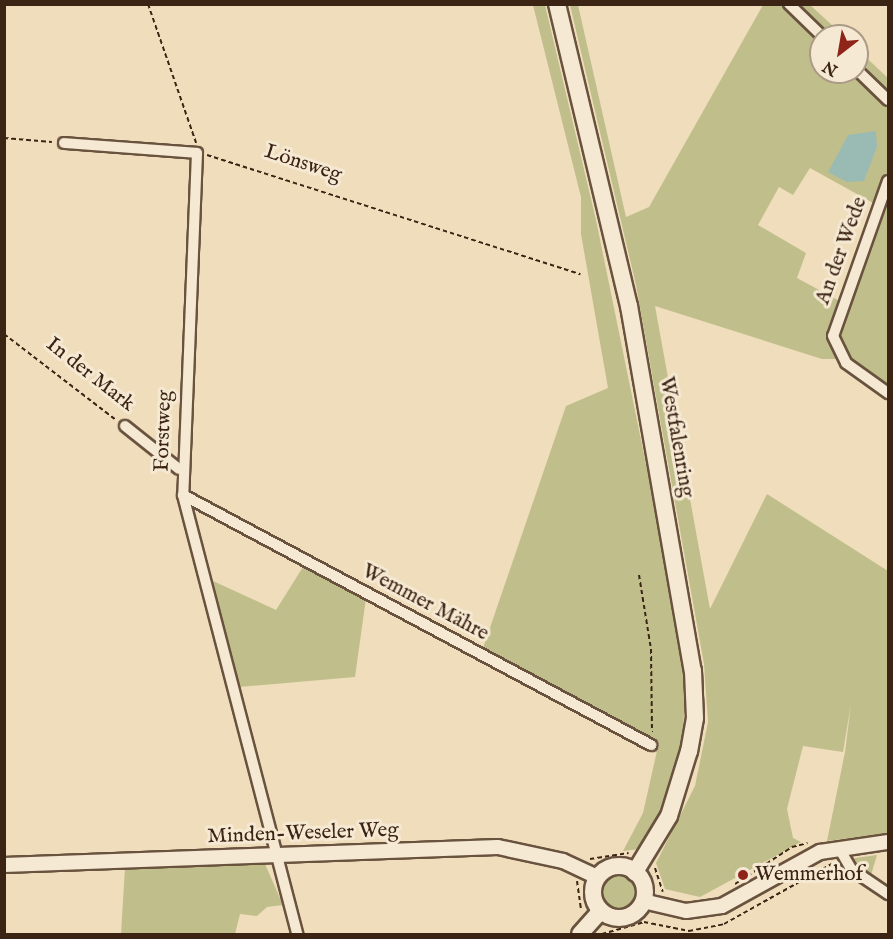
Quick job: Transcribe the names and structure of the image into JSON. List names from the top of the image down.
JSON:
{
  "streets": {
    "main road": ["Westfalenring"],
    "street": [
      "An der Wede",
      "In der Mark",
      "Forstweg",
      "Wemmer Mähre",
      "Minden-Weseler Weg"
    ],
    "path": ["Lönsweg"]
  },
  "crossings": [
    ["Lönsweg", "Forstweg"],
    ["In der Mark", "Forstweg"],
    ["Forstweg", "Wemmer Mähre"],
    ["Forstweg", "Minden-Weseler Weg"]
  ],
  "places": ["Wemmerhof"],
  "north": "bottom left"
}
